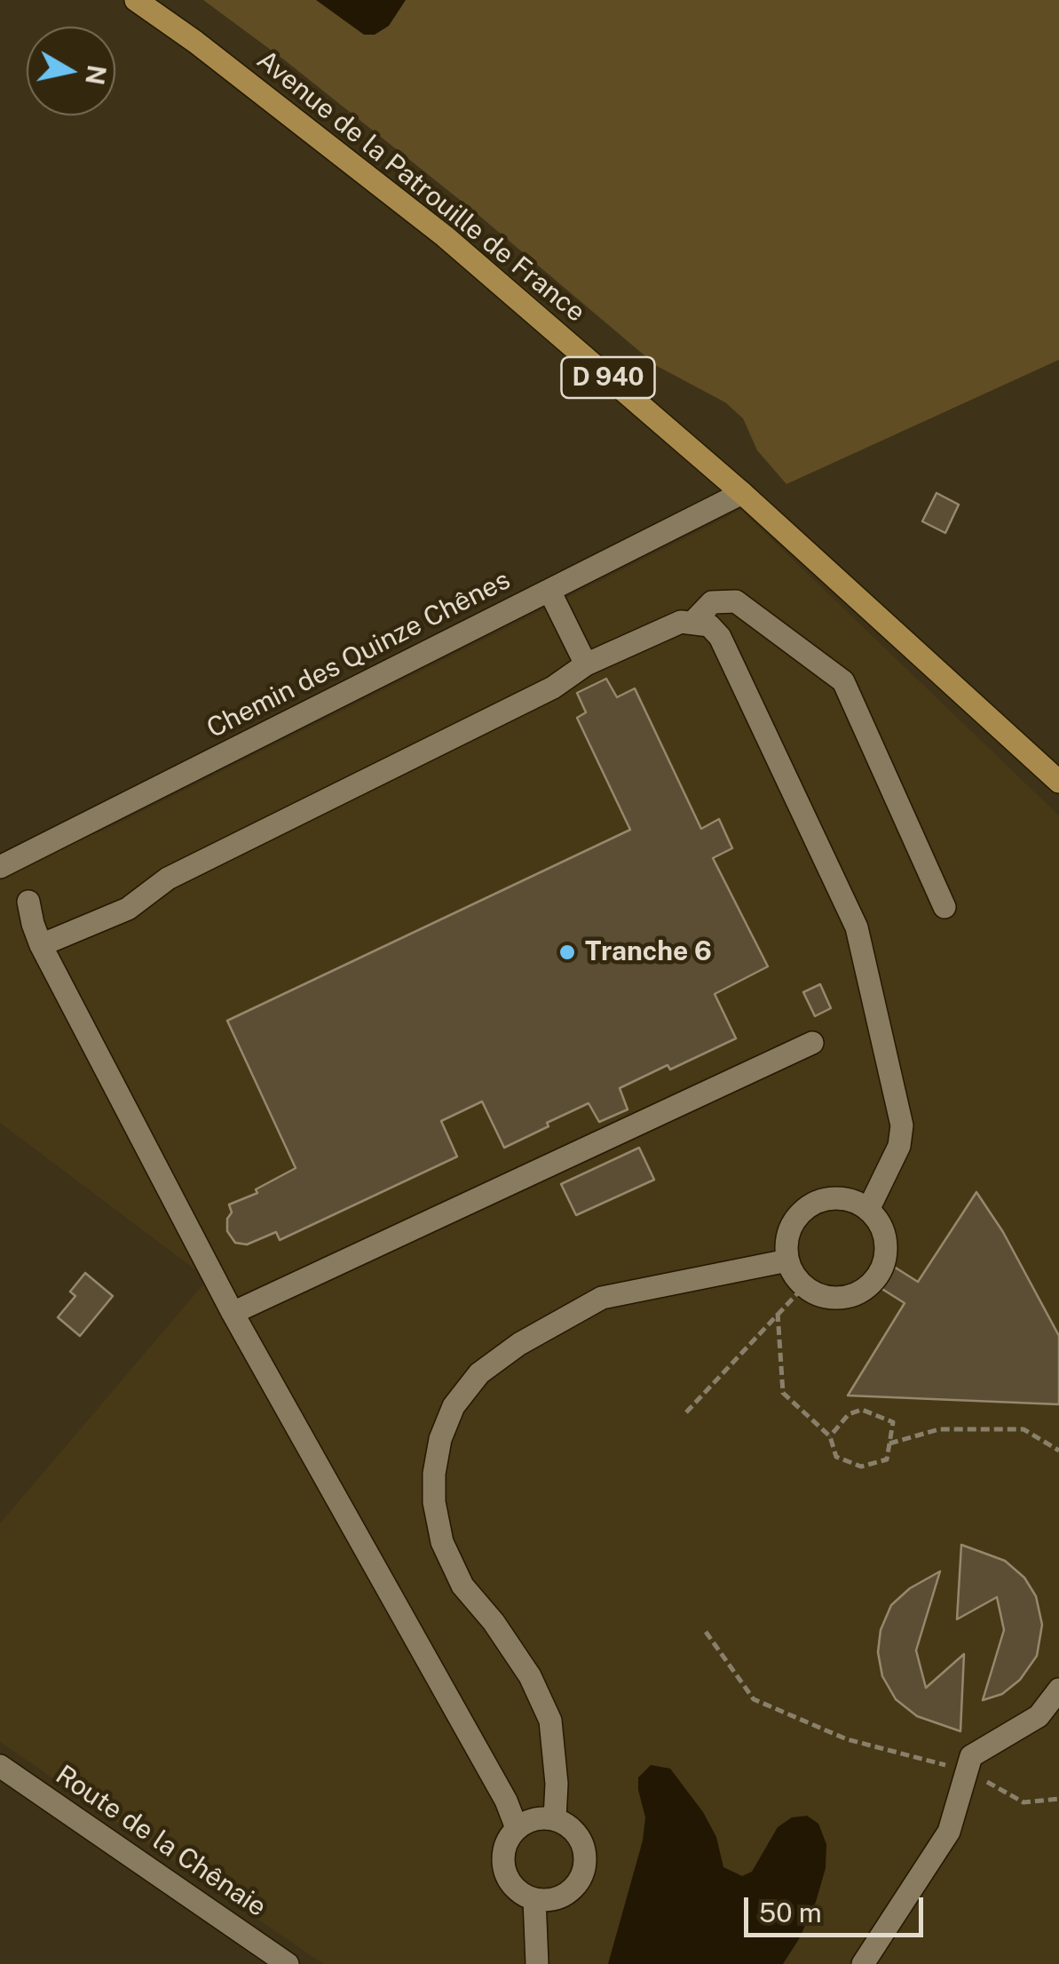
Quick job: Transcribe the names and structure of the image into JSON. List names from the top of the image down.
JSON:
{
  "streets": {
    "main road": ["Avenue de la Patrouille de France", "D 940"],
    "street": ["Chemin des Quinze Chênes", "Route de la Chênaie"]
  },
  "crossings": [
    ["Avenue de la Patrouille de France", "Chemin des Quinze Chênes"]
  ],
  "places": ["Tranche 6"],
  "scale_bar": "50 m",
  "north": "right"
}
